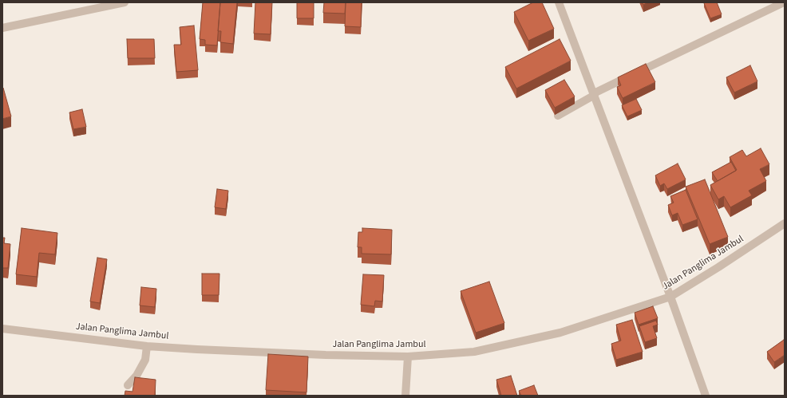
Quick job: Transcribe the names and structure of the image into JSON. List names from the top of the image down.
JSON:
{
  "streets": {
    "street": ["Jalan Panglima Jambul"]
  }
}
